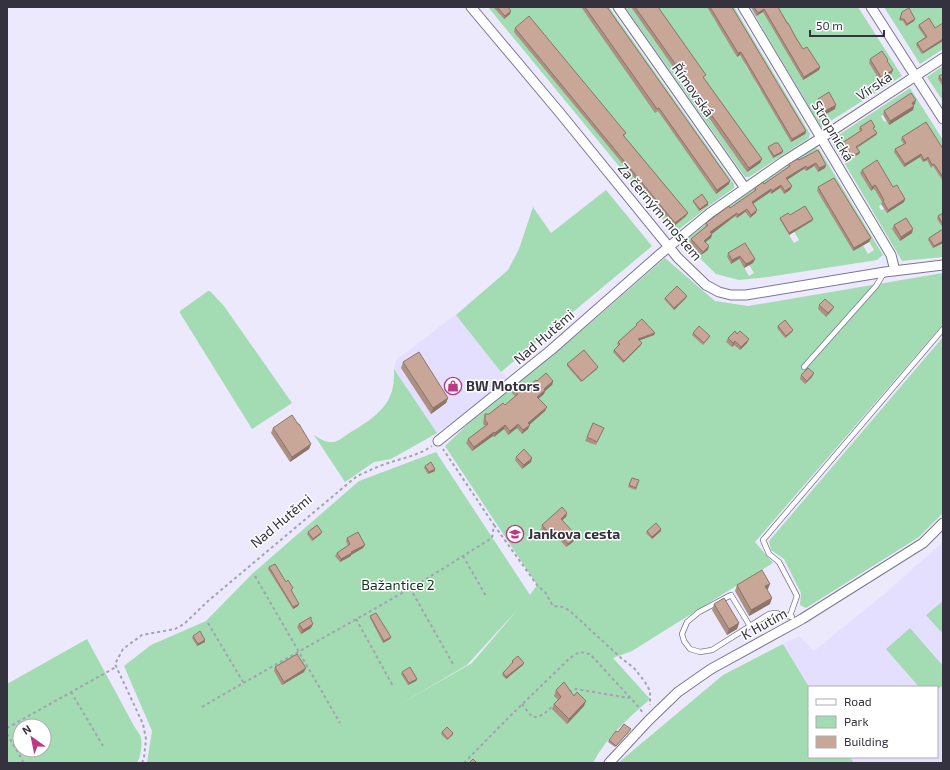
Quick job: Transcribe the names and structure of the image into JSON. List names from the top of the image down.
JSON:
{
  "streets": {
    "street": [
      "Vírská",
      "Římovská",
      "Stropnická",
      "Za černým mostem",
      "Nad Hutěmi",
      "K Hutím"
    ]
  },
  "crossings": [
    ["Vírská", "Stropnická"],
    ["Vírská", "Nad Hutěmi"],
    ["Římovská", "Nad Hutěmi"],
    ["Stropnická", "Za černým mostem"],
    ["Stropnická", "Nad Hutěmi"],
    ["Za černým mostem", "Nad Hutěmi"]
  ],
  "parks": ["Bažantice 2"],
  "places": {
    "shop": ["BW Motors"],
    "school or university": ["Jankova cesta"]
  },
  "legend": ["Road", "Park", "Building"],
  "scale_bar": "50 m",
  "north": "top left"
}
